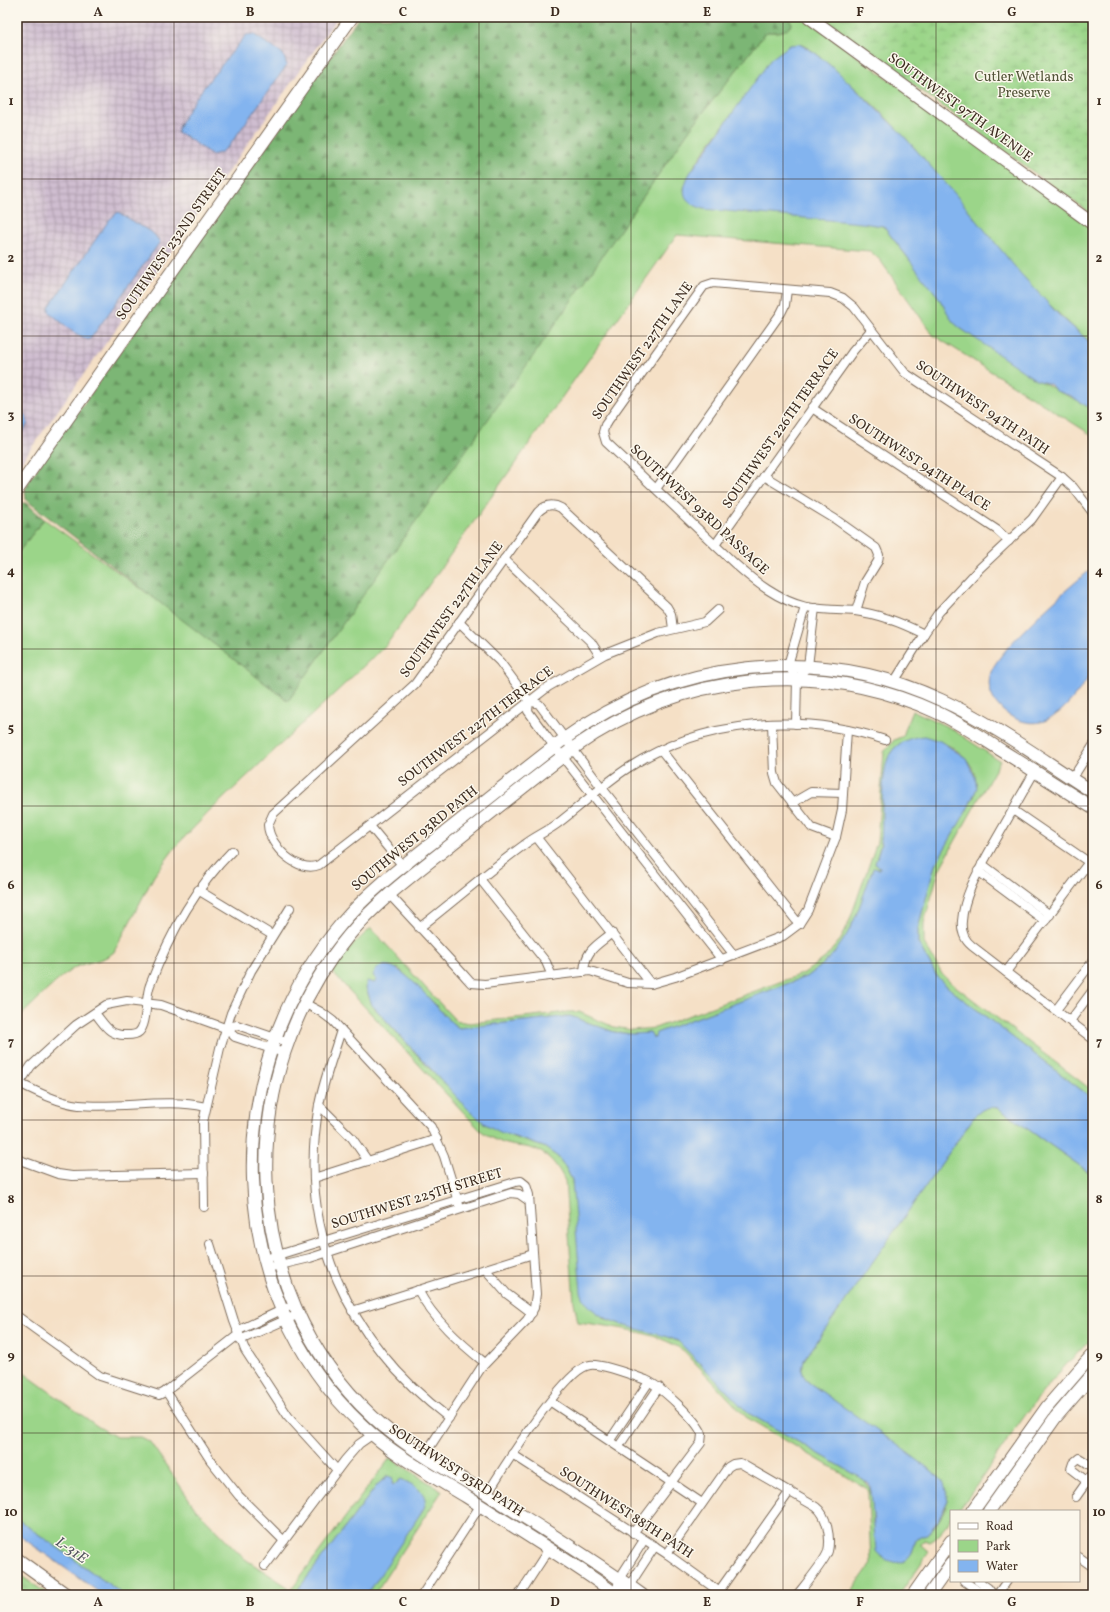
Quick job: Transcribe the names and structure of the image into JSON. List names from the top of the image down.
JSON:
{
  "streets": {
    "street": [
      "SOUTHWEST 97TH AVENUE",
      "SOUTHWEST 232ND STREET",
      "SOUTHWEST 227TH LANE",
      "SOUTHWEST 94TH PATH",
      "SOUTHWEST 226TH TERRACE",
      "SOUTHWEST 94TH PLACE",
      "SOUTHWEST 93RD PASSAGE",
      "SOUTHWEST 227TH TERRACE",
      "SOUTHWEST 93RD PATH",
      "SOUTHWEST 225TH STREET",
      "SOUTHWEST 88TH PATH"
    ]
  },
  "crossings": [
    ["SOUTHWEST 227TH LANE", "SOUTHWEST 94TH PATH"],
    ["SOUTHWEST 227TH LANE", "SOUTHWEST 93RD PASSAGE"],
    ["SOUTHWEST 227TH LANE", "SOUTHWEST 227TH TERRACE"],
    ["SOUTHWEST 94TH PATH", "SOUTHWEST 226TH TERRACE"],
    ["SOUTHWEST 226TH TERRACE", "SOUTHWEST 94TH PLACE"],
    ["SOUTHWEST 226TH TERRACE", "SOUTHWEST 93RD PASSAGE"],
    ["SOUTHWEST 93RD PATH", "SOUTHWEST 225TH STREET"]
  ],
  "water": ["L-31E"],
  "parks": ["Cutler Wetlands Preserve"],
  "legend": ["Road", "Park", "Water"],
  "grid": {
    "columns": [
      "A",
      "B",
      "C",
      "D",
      "E",
      "F",
      "G"
    ],
    "rows": [
      "1",
      "2",
      "3",
      "4",
      "5",
      "6",
      "7",
      "8",
      "9",
      "10"
    ]
  }
}
